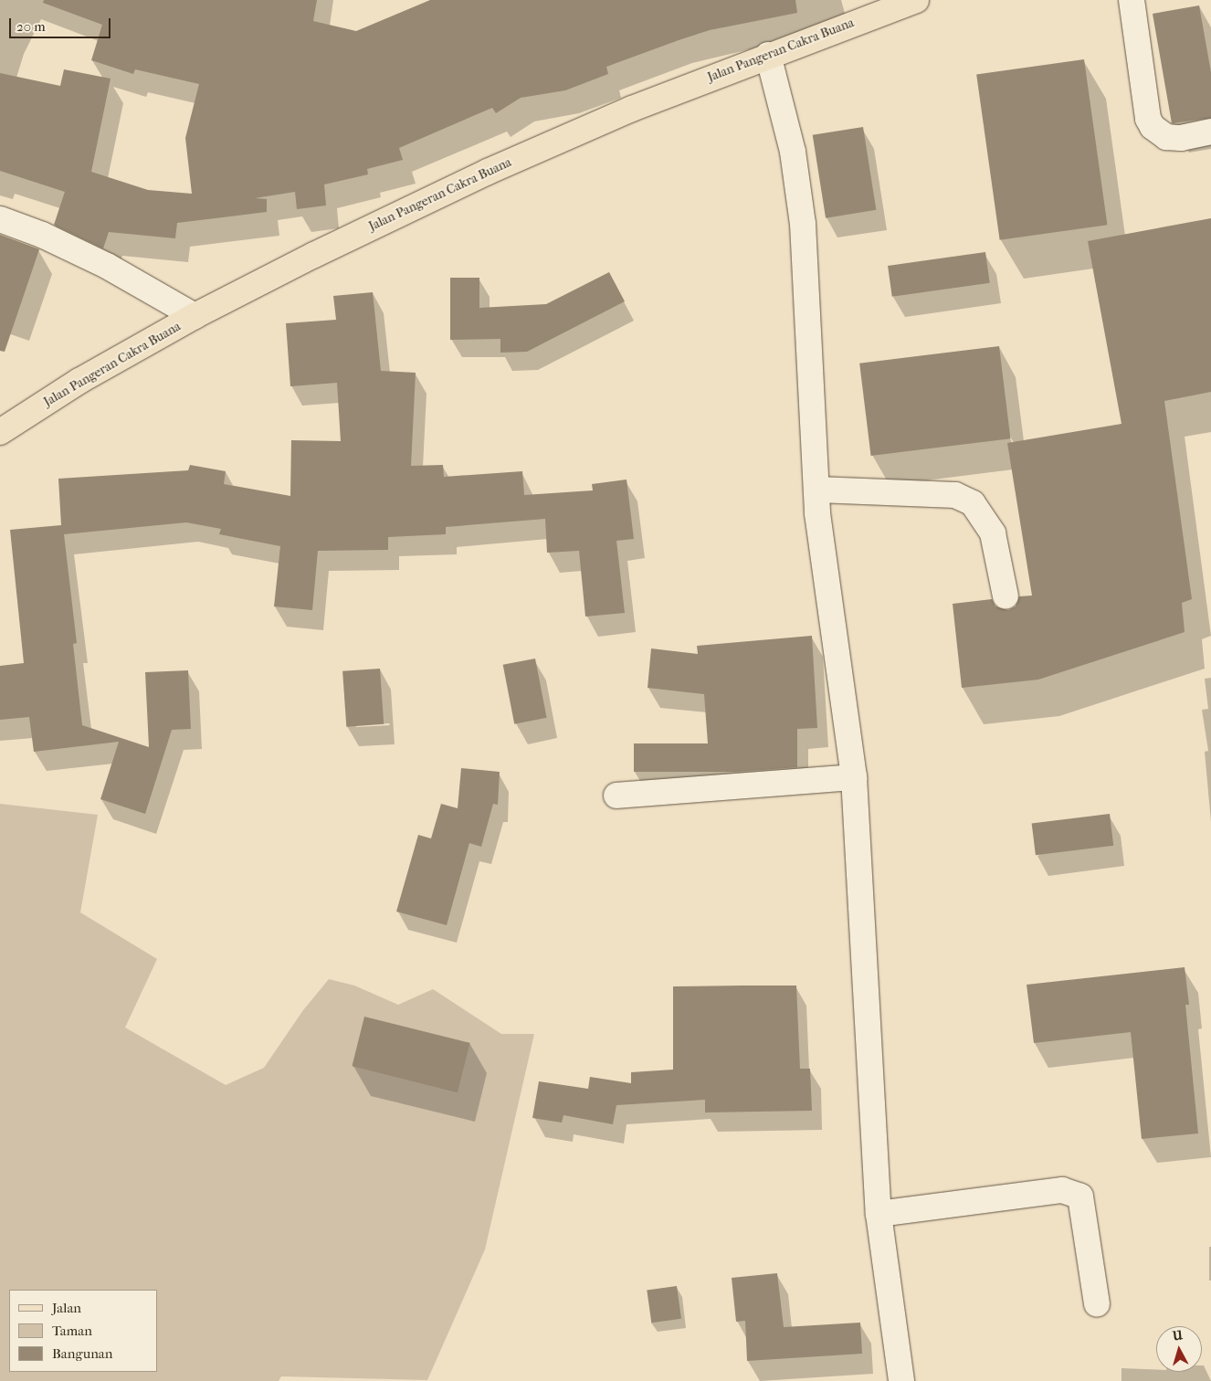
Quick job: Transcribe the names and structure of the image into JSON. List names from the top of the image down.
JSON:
{
  "streets": {
    "main road": ["Jalan Pangeran Cakra Buana"]
  },
  "legend": ["Jalan", "Taman", "Bangunan"],
  "scale_bar": "20 m",
  "north": "top"
}
